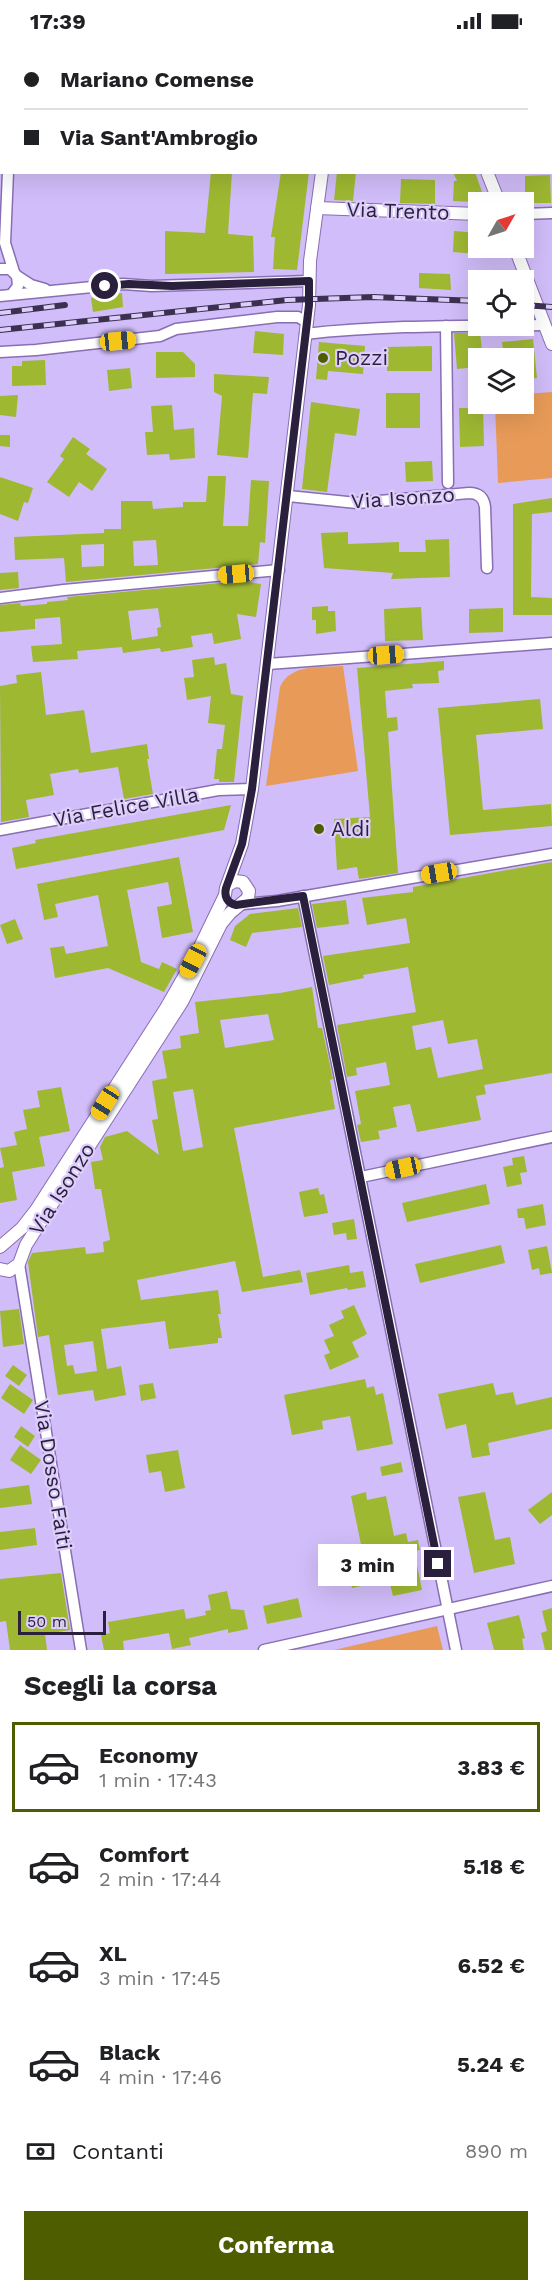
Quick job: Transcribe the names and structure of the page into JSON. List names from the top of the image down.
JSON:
{
  "streets": {
    "street": [
      "Via Trento",
      "Via Isonzo",
      "Via Felice Villa",
      "Via Dosso Faiti"
    ]
  },
  "crossings": [
    ["Via Trento", "Via Isonzo"],
    ["Via Isonzo", "Via Felice Villa"],
    ["Via Isonzo", "Via Dosso Faiti"]
  ],
  "places": ["Pozzi", "Aldi"],
  "scale_bar": "50 m",
  "north": "top right",
  "page": {
    "status": "17:39",
    "banner": ["Mariano Comense", "Via Sant'Ambrogio"],
    "bubble": "3 min",
    "scale": "50 m",
    "heading": "Scegli la corsa",
    "list": [
      {
        "name": "Economy",
        "note": "1 min · 17:43",
        "value": "3.83 €"
      },
      {
        "name": "Comfort",
        "note": "2 min · 17:44",
        "value": "5.18 €"
      },
      {
        "name": "XL",
        "note": "3 min · 17:45",
        "value": "6.52 €"
      },
      {
        "name": "Black",
        "note": "4 min · 17:46",
        "value": "5.24 €"
      }
    ],
    "pay": ["Contanti", "890 m"],
    "buttons": "Conferma"
  }
}
